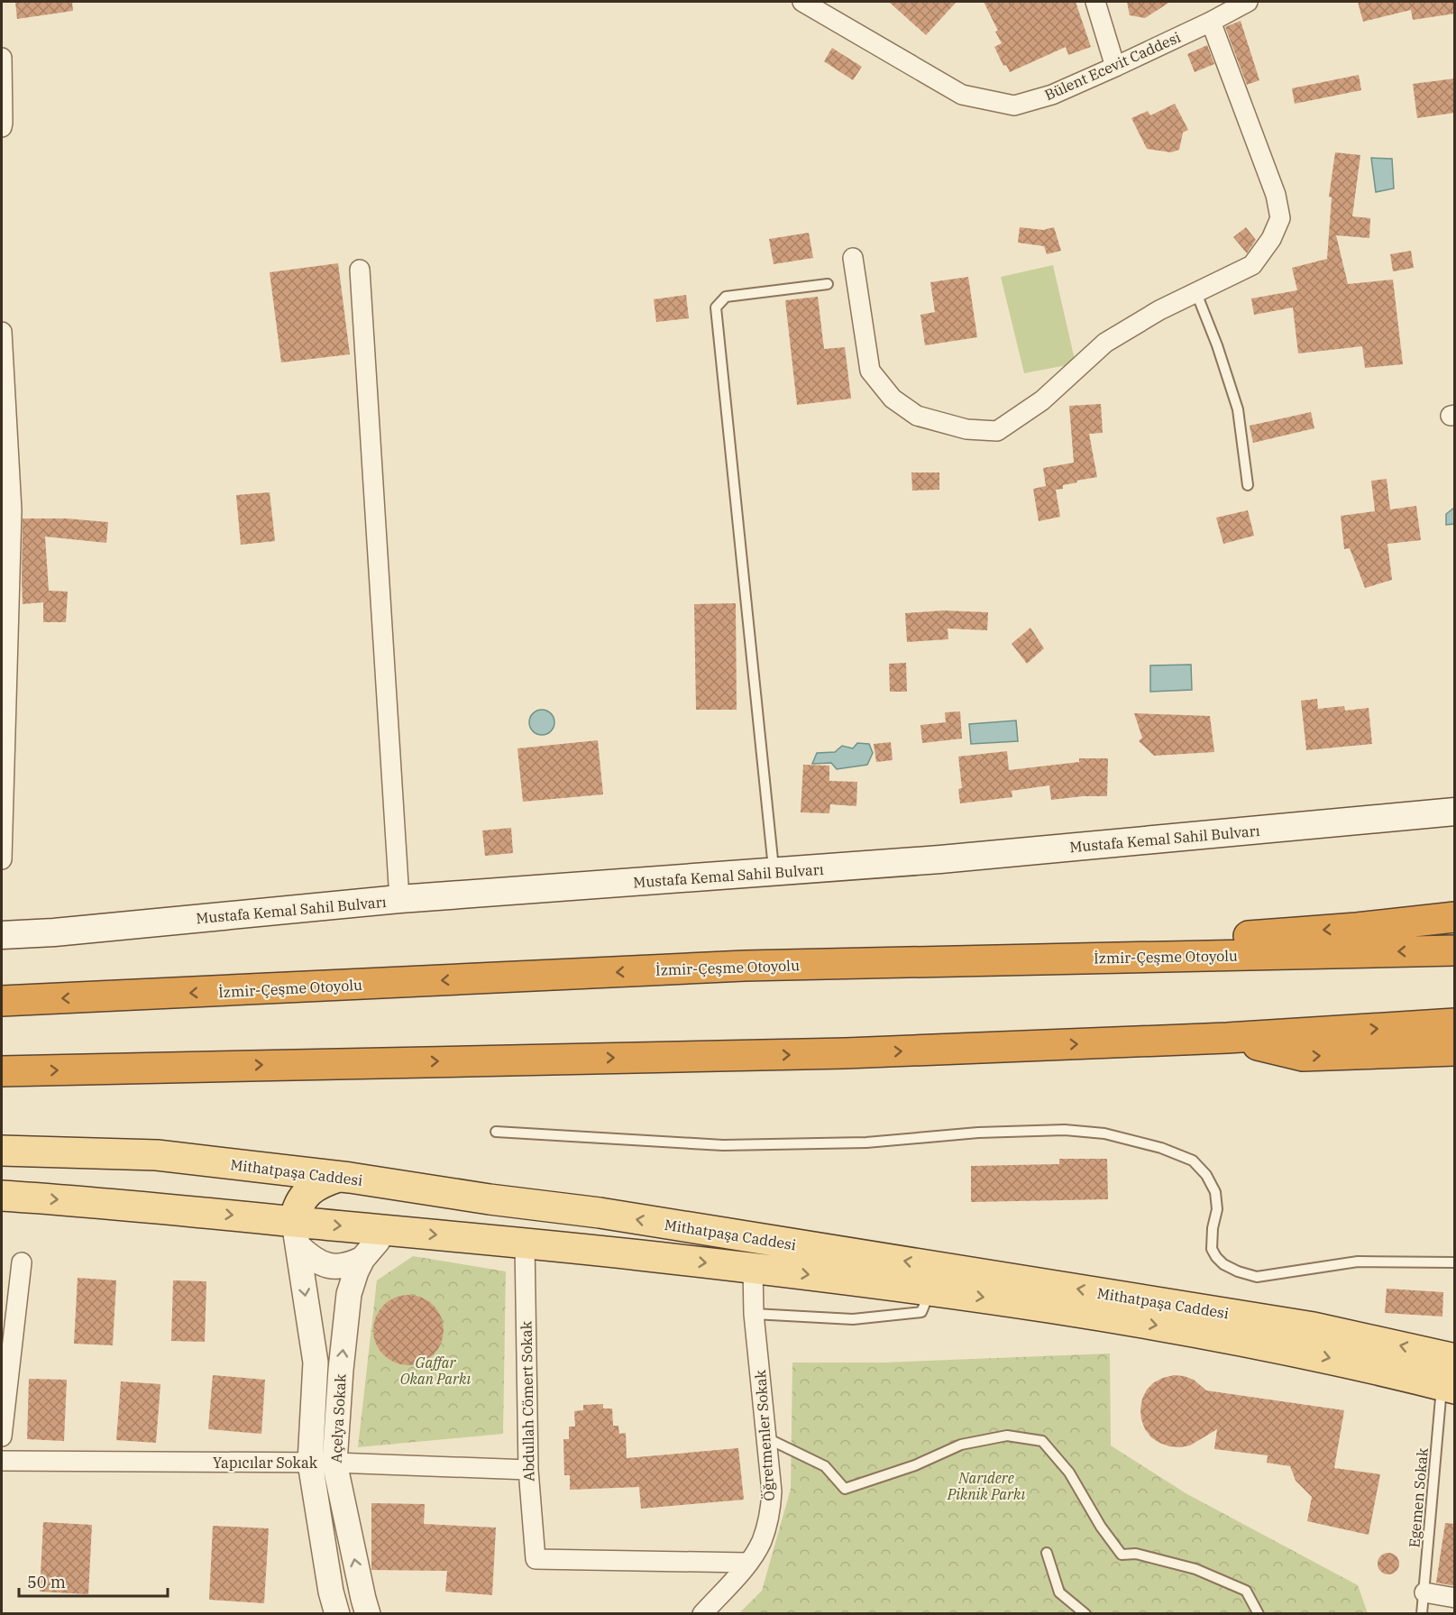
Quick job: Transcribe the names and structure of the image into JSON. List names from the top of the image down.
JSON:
{
  "streets": {
    "highway": ["İzmir-Çeşme Otoyolu"],
    "main road": ["Mustafa Kemal Sahil Bulvarı", "Mithatpaşa Caddesi"],
    "street": [
      "Bülent Ecevit Caddesi",
      "Abdullah Cömert Sokak",
      "Açelya Sokak",
      "Öğretmenler Sokak",
      "Yapıcılar Sokak"
    ],
    "lane": ["Egemen Sokak"]
  },
  "crossings": [
    ["Mithatpaşa Caddesi", "Abdullah Cömert Sokak"],
    ["Mithatpaşa Caddesi", "Açelya Sokak"],
    ["Mithatpaşa Caddesi", "Öğretmenler Sokak"],
    ["Mithatpaşa Caddesi", "Egemen Sokak"],
    ["Abdullah Cömert Sokak", "Öğretmenler Sokak"],
    ["Abdullah Cömert Sokak", "Yapıcılar Sokak"],
    ["Açelya Sokak", "Yapıcılar Sokak"]
  ],
  "parks": ["Gaffar Okan Parkı", "Narıdere Piknik Parkı"],
  "scale_bar": "50 m"
}
